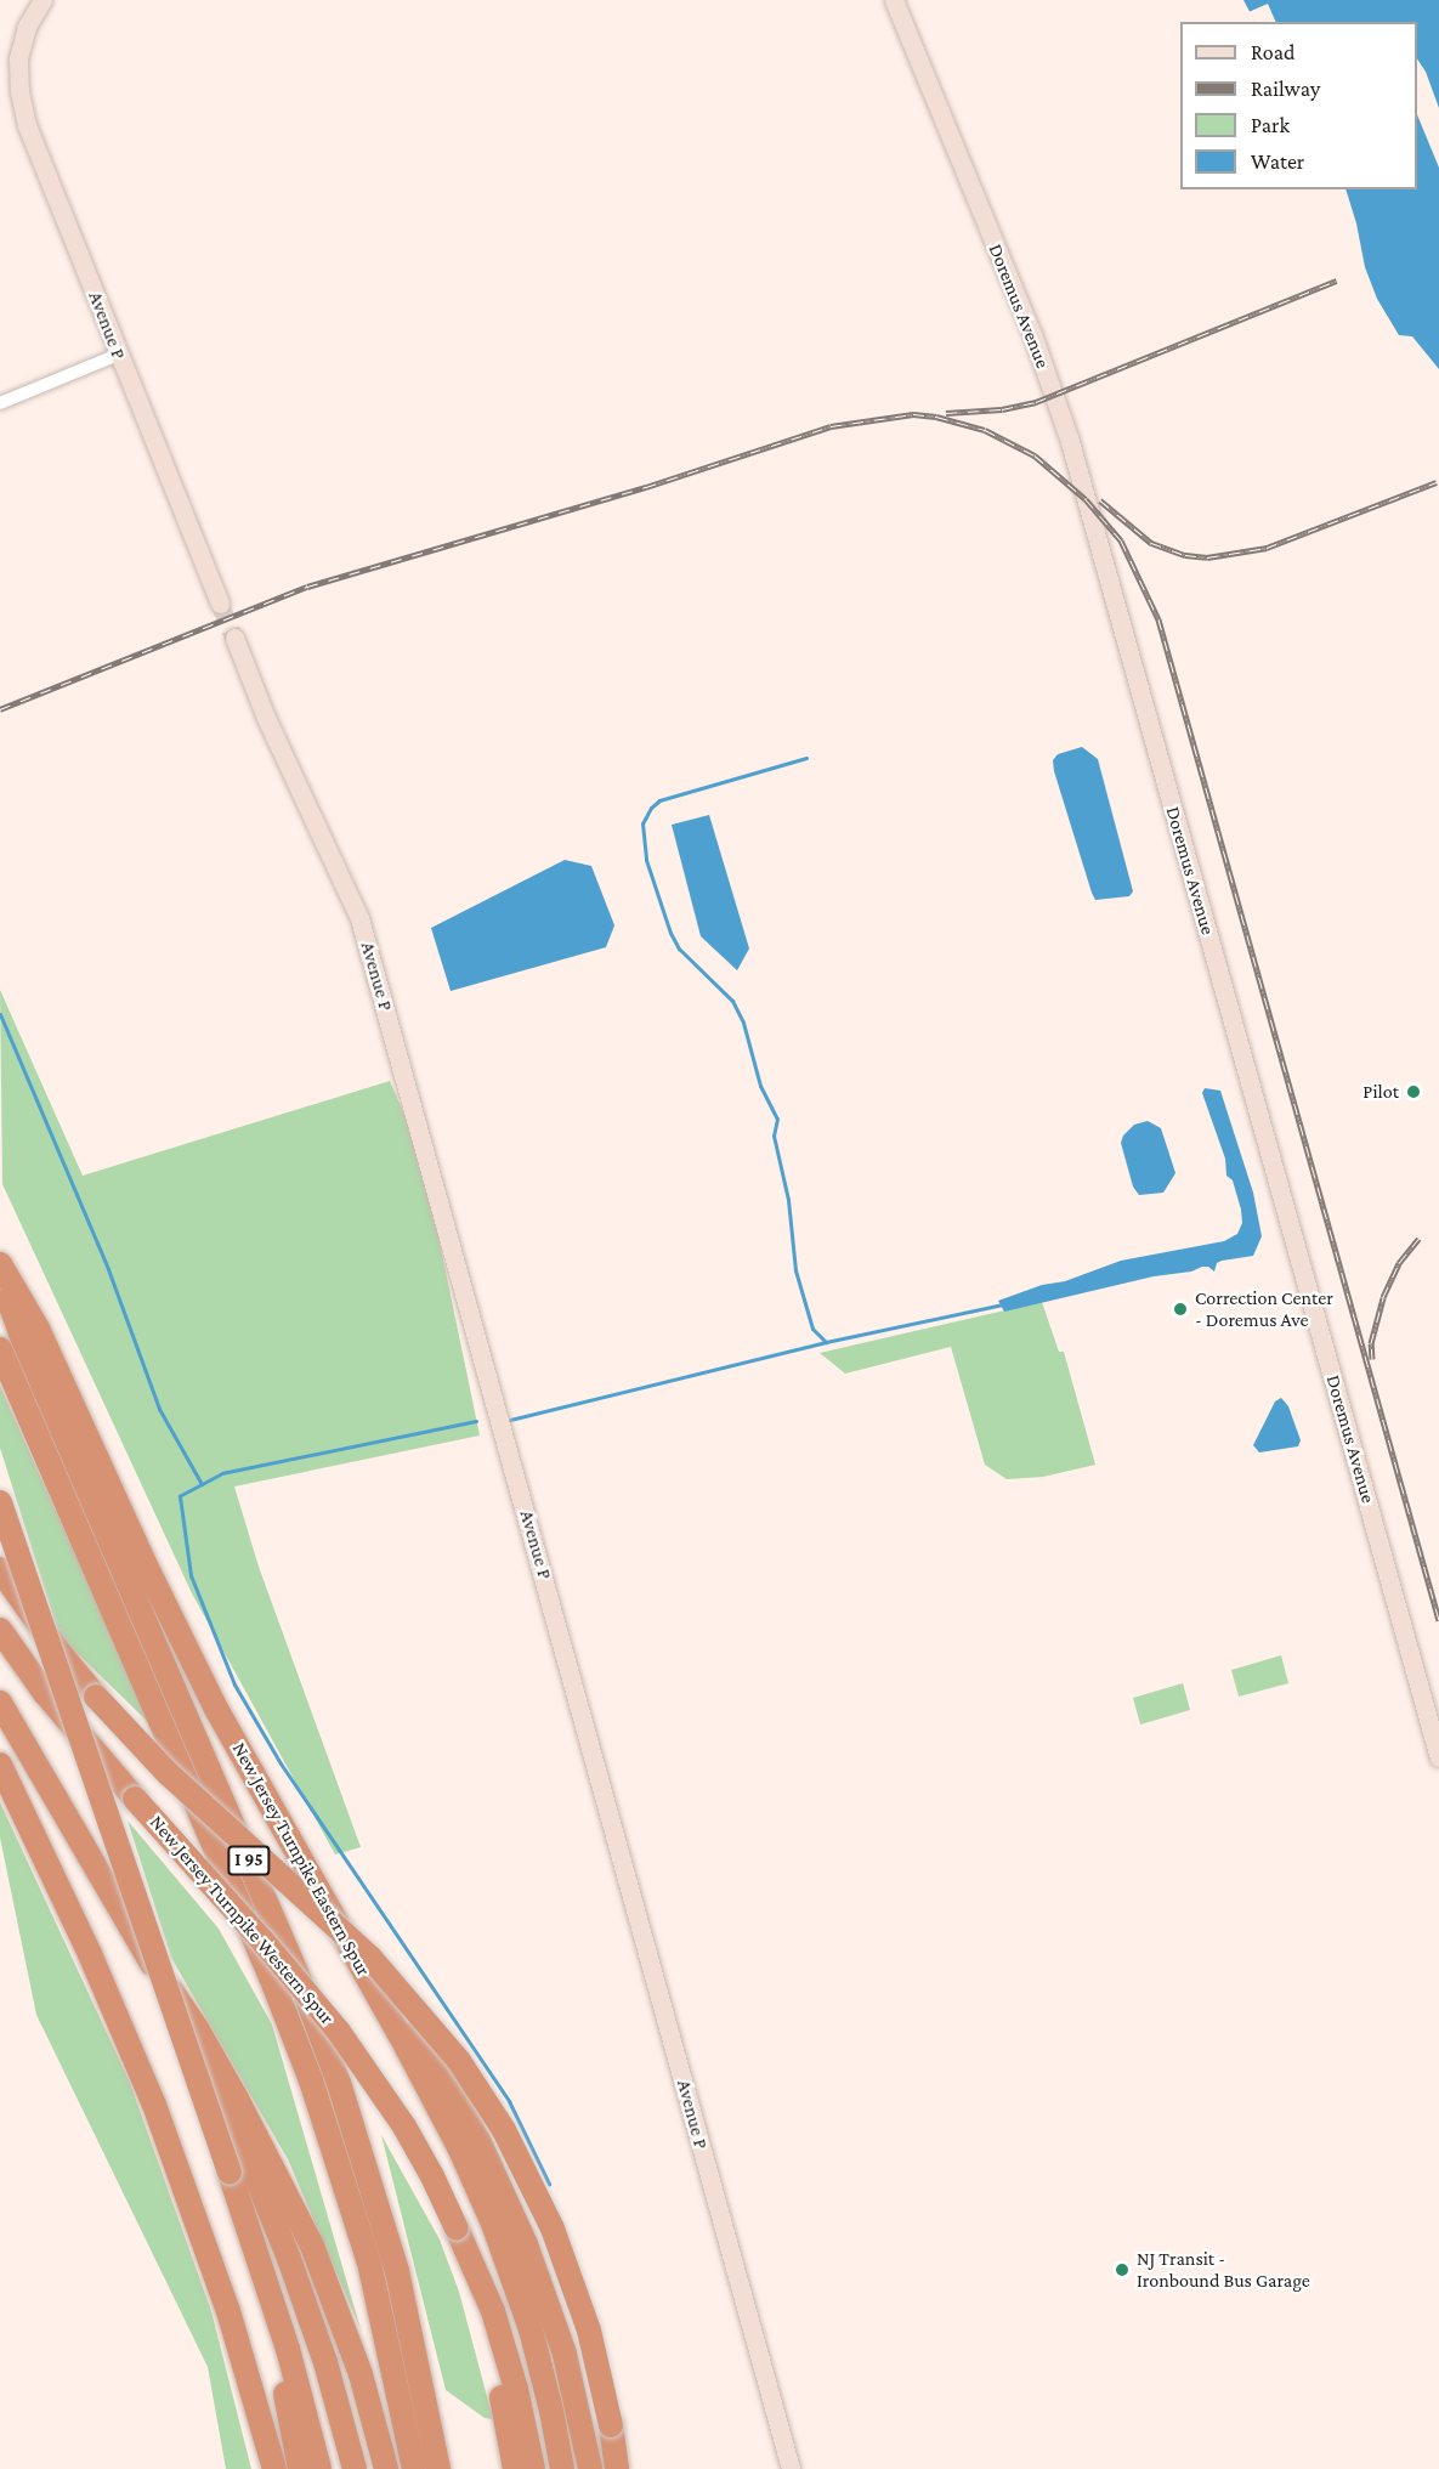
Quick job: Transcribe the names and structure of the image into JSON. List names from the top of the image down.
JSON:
{
  "streets": {
    "highway": ["New Jersey Turnpike Eastern Spur", "I 95", "New Jersey Turnpike Western Spur"],
    "street": ["Doremus Avenue", "Avenue P"]
  },
  "places": ["Pilot", "Correction Center - Doremus Ave", "NJ Transit - Ironbound Bus Garage"],
  "legend": [
    "Road",
    "Railway",
    "Park",
    "Water"
  ]
}
